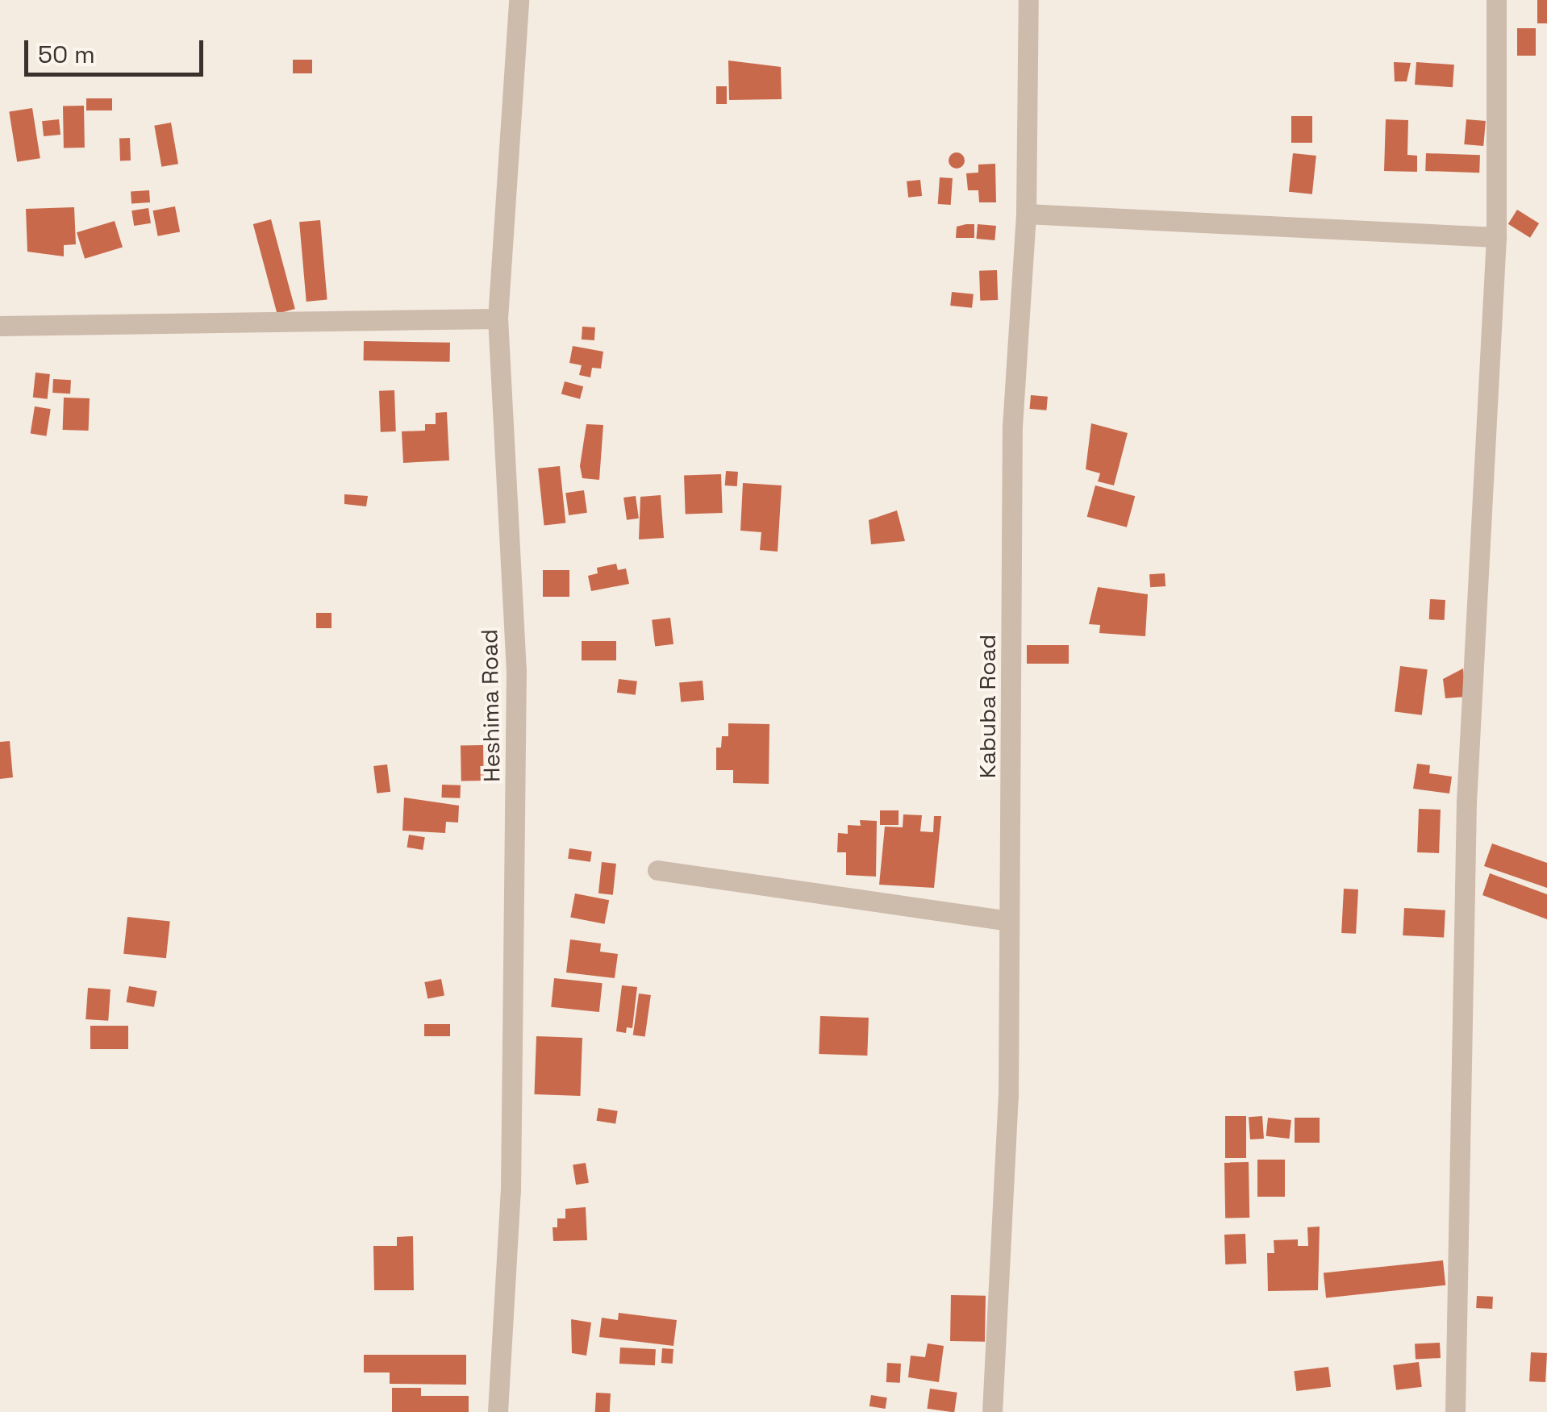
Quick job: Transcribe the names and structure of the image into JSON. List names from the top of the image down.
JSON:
{
  "streets": {
    "street": ["Heshima Road", "Kabuba Road"]
  },
  "scale_bar": "50 m"
}
